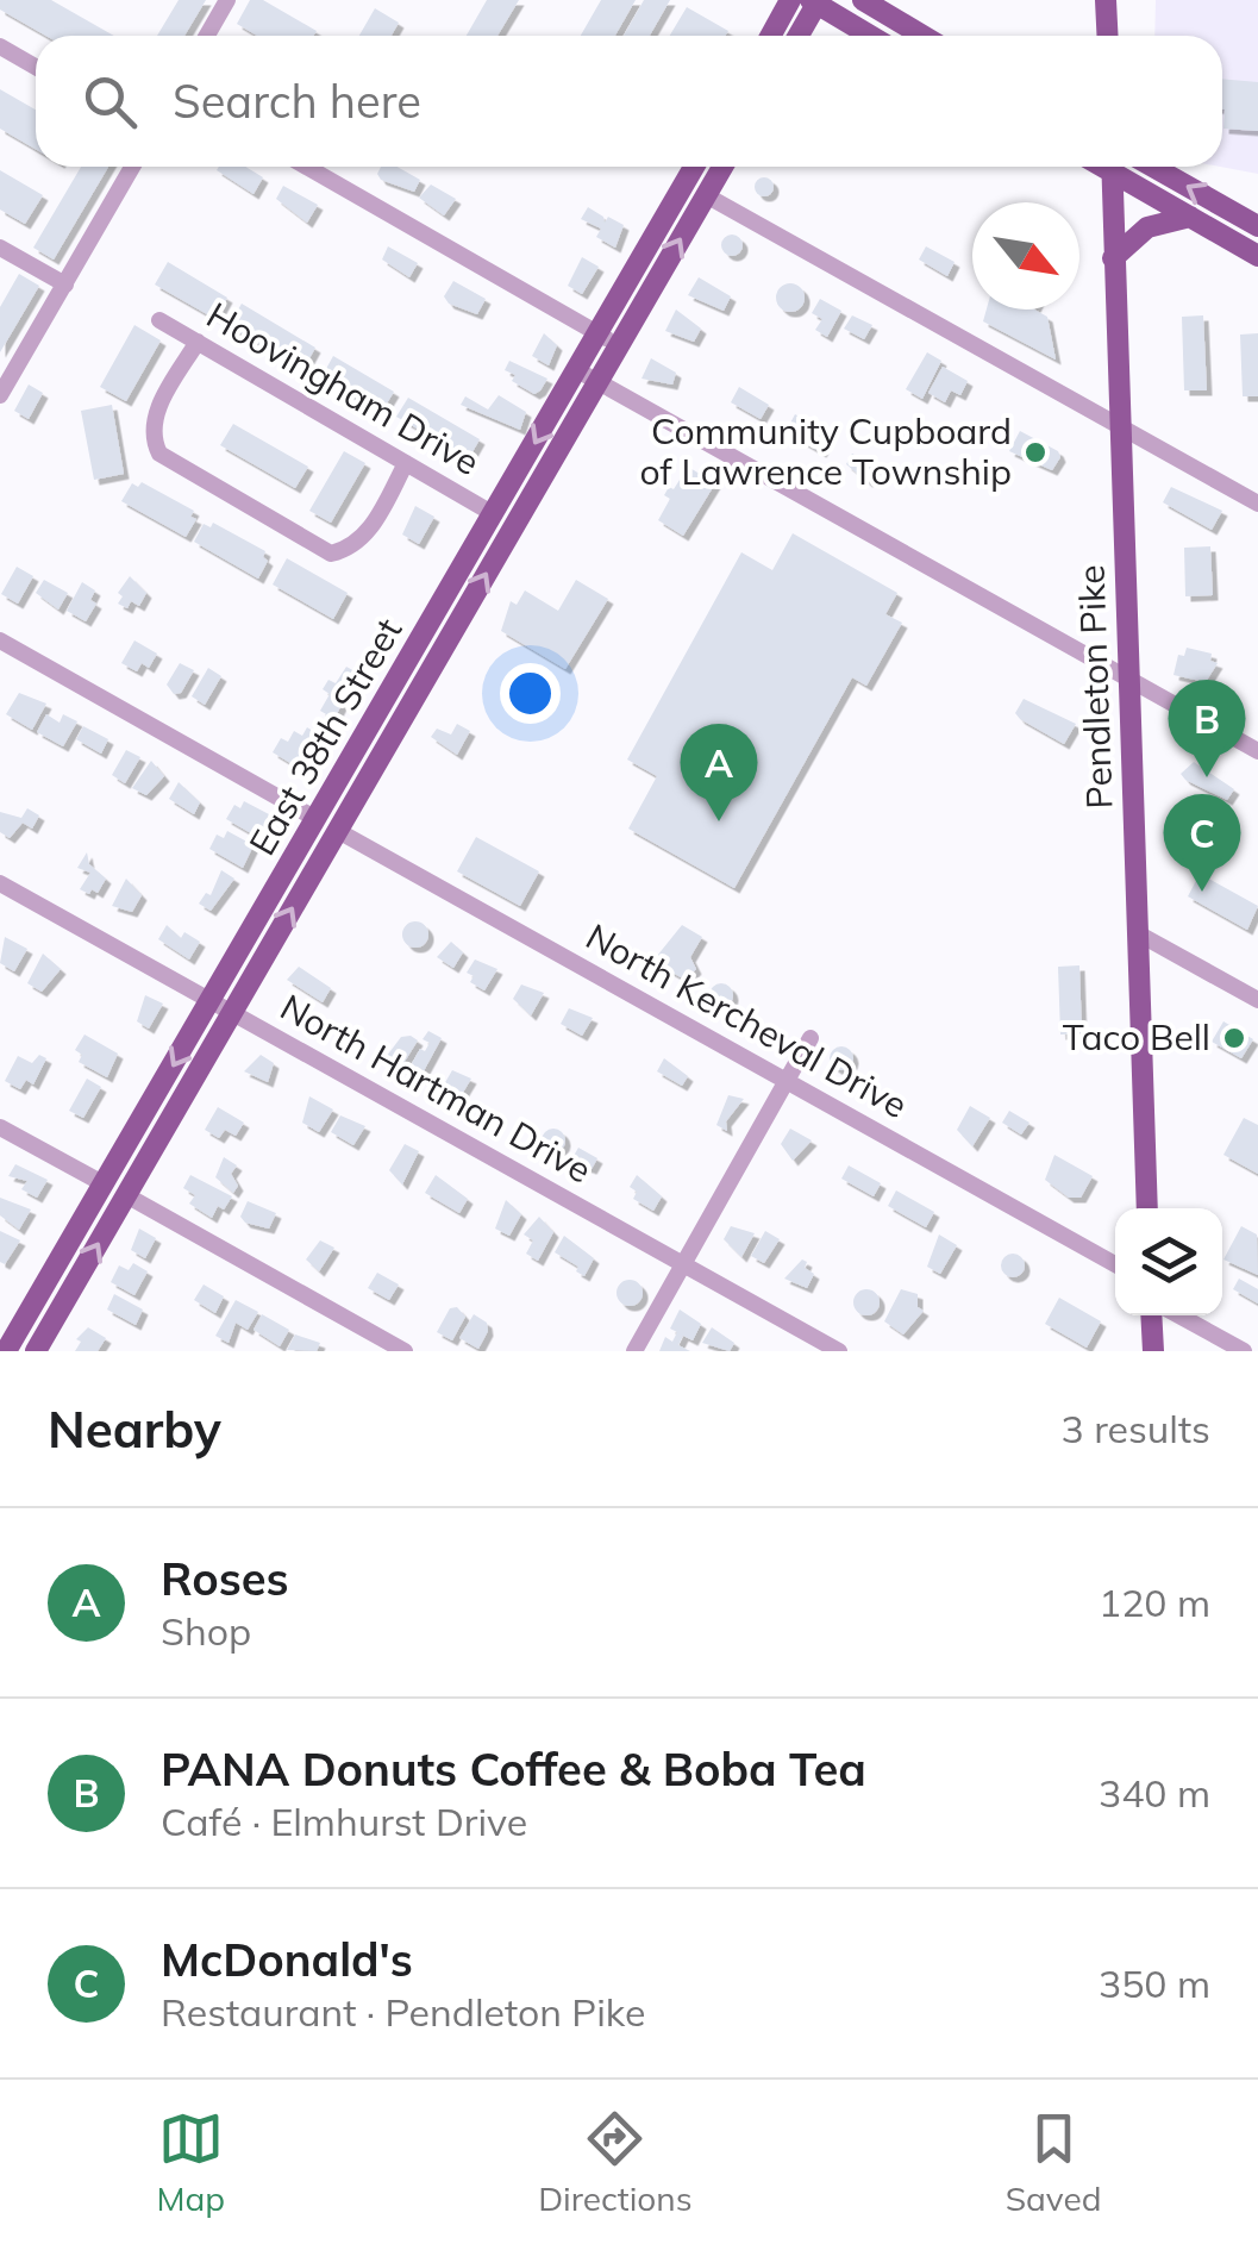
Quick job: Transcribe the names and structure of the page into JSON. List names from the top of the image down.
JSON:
{
  "streets": {
    "main road": ["Pendleton Pike", "East 38th Street"],
    "street": ["Hoovingham Drive", "North Kercheval Drive", "North Hartman Drive"]
  },
  "crossings": [
    ["Hoovingham Drive", "East 38th Street"],
    ["East 38th Street", "North Kercheval Drive"],
    ["East 38th Street", "North Hartman Drive"]
  ],
  "places": ["Community Cupboard of Lawrence Township", "Taco Bell"],
  "north": "bottom right",
  "page": {
    "search": "Search here",
    "pins": ["B", "A", "C"],
    "heading": ["Nearby", "3 results"],
    "list": [
      {
        "mark": "A",
        "name": "Roses",
        "note": "Shop",
        "value": "120 m"
      },
      {
        "mark": "B",
        "name": "PANA Donuts Coffee & Boba Tea",
        "note": "Café · Elmhurst Drive",
        "value": "340 m"
      },
      {
        "mark": "C",
        "name": "McDonald's",
        "note": "Restaurant · Pendleton Pike",
        "value": "350 m"
      }
    ],
    "nav": ["Map", "Directions", "Saved"]
  }
}
